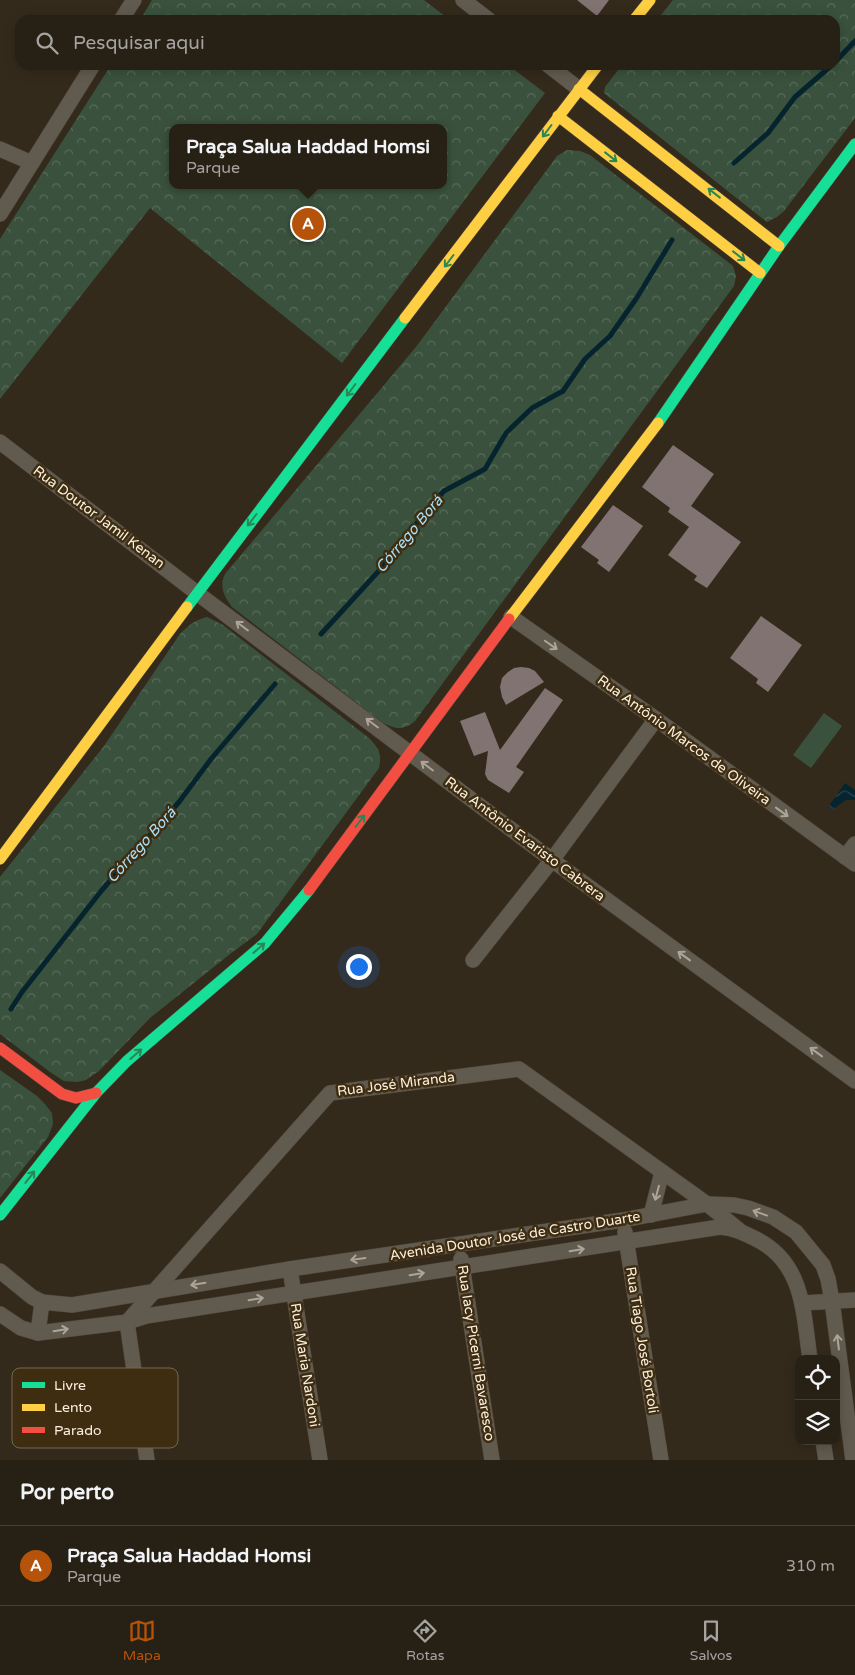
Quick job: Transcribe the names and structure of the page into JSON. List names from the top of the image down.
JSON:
{
  "streets": {
    "street": [
      "Rua Doutor Jamil Kenan",
      "Rua Antônio Marcos de Oliveira",
      "Rua Antônio Evaristo Cabrera",
      "Rua José Miranda",
      "Avenida Doutor José de Castro Duarte",
      "Rua Tiago José Bortoli",
      "Rua Iacy Picerni Bavaresco",
      "Rua Maria Nardoni"
    ]
  },
  "crossings": [
    ["Rua Doutor Jamil Kenan", "Rua Antônio Evaristo Cabrera"],
    ["Rua José Miranda", "Avenida Doutor José de Castro Duarte"],
    ["Avenida Doutor José de Castro Duarte", "Rua Tiago José Bortoli"],
    ["Avenida Doutor José de Castro Duarte", "Rua Iacy Picerni Bavaresco"],
    ["Avenida Doutor José de Castro Duarte", "Rua Maria Nardoni"]
  ],
  "one_way": ["Rua Antônio Marcos de Oliveira", "Rua Antônio Evaristo Cabrera"],
  "water": ["Córrego Borá"],
  "legend": ["Livre", "Lento", "Parado"],
  "page": {
    "search": "Pesquisar aqui",
    "popup": ["Praça Salua Haddad Homsi", "Parque"],
    "pins": "A",
    "heading": "Por perto",
    "list": [
      {
        "mark": "A",
        "name": "Praça Salua Haddad Homsi",
        "note": "Parque",
        "value": "310 m"
      }
    ],
    "nav": ["Mapa", "Rotas", "Salvos"]
  }
}
